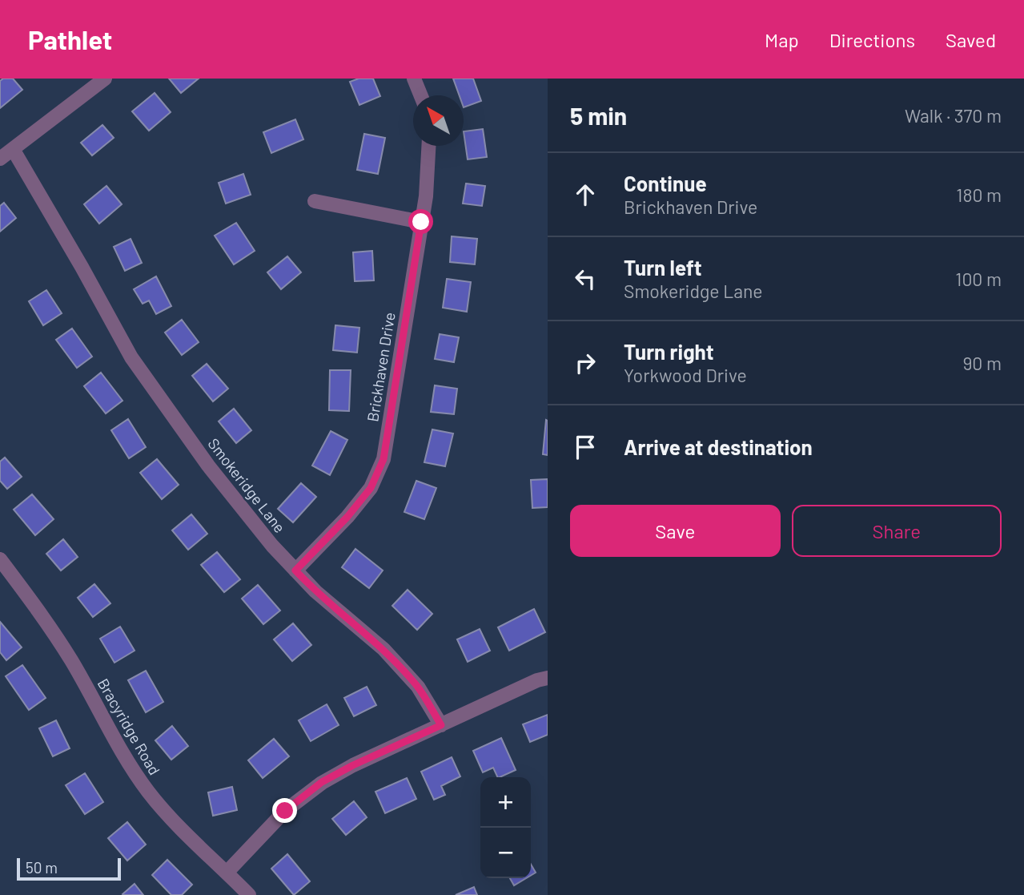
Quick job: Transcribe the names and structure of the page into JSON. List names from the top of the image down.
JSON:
{
  "streets": {
    "street": ["Brickhaven Drive", "Smokeridge Lane", "Bracyridge Road"]
  },
  "crossings": [
    ["Brickhaven Drive", "Smokeridge Lane"]
  ],
  "scale_bar": "50 m",
  "north": "top left",
  "page": {
    "header": "Pathlet",
    "nav": ["Map", "Directions", "Saved"],
    "heading": ["5 min", "Walk · 370 m"],
    "list": [
      ["Continue", "Brickhaven Drive", "180 m"],
      ["Turn left", "Smokeridge Lane", "100 m"],
      ["Turn right", "Yorkwood Drive", "90 m"],
      "Arrive at destination"
    ],
    "buttons": ["Save", "Share"],
    "map_buttons": ["+", "−"],
    "scale": "50 m"
  }
}
